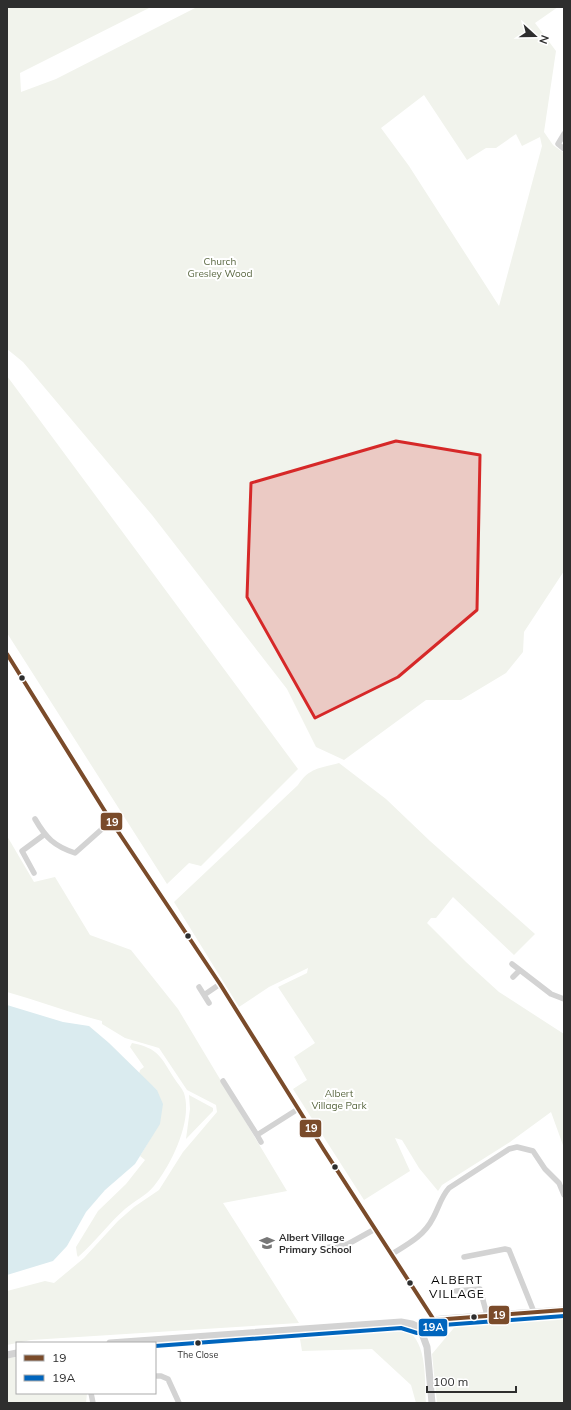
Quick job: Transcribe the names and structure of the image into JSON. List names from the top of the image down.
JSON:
{
  "districts": ["ALBERT VILLAGE"],
  "parks": ["Church Gresley Wood", "Albert Village Park"],
  "places": {
    "school or university": ["Albert Village Primary School"],
    "other": ["The Close"]
  },
  "lines": ["transit line 19", "transit line 19A"],
  "legend": ["19", "19A"],
  "scale_bar": "100 m",
  "north": "right"
}
